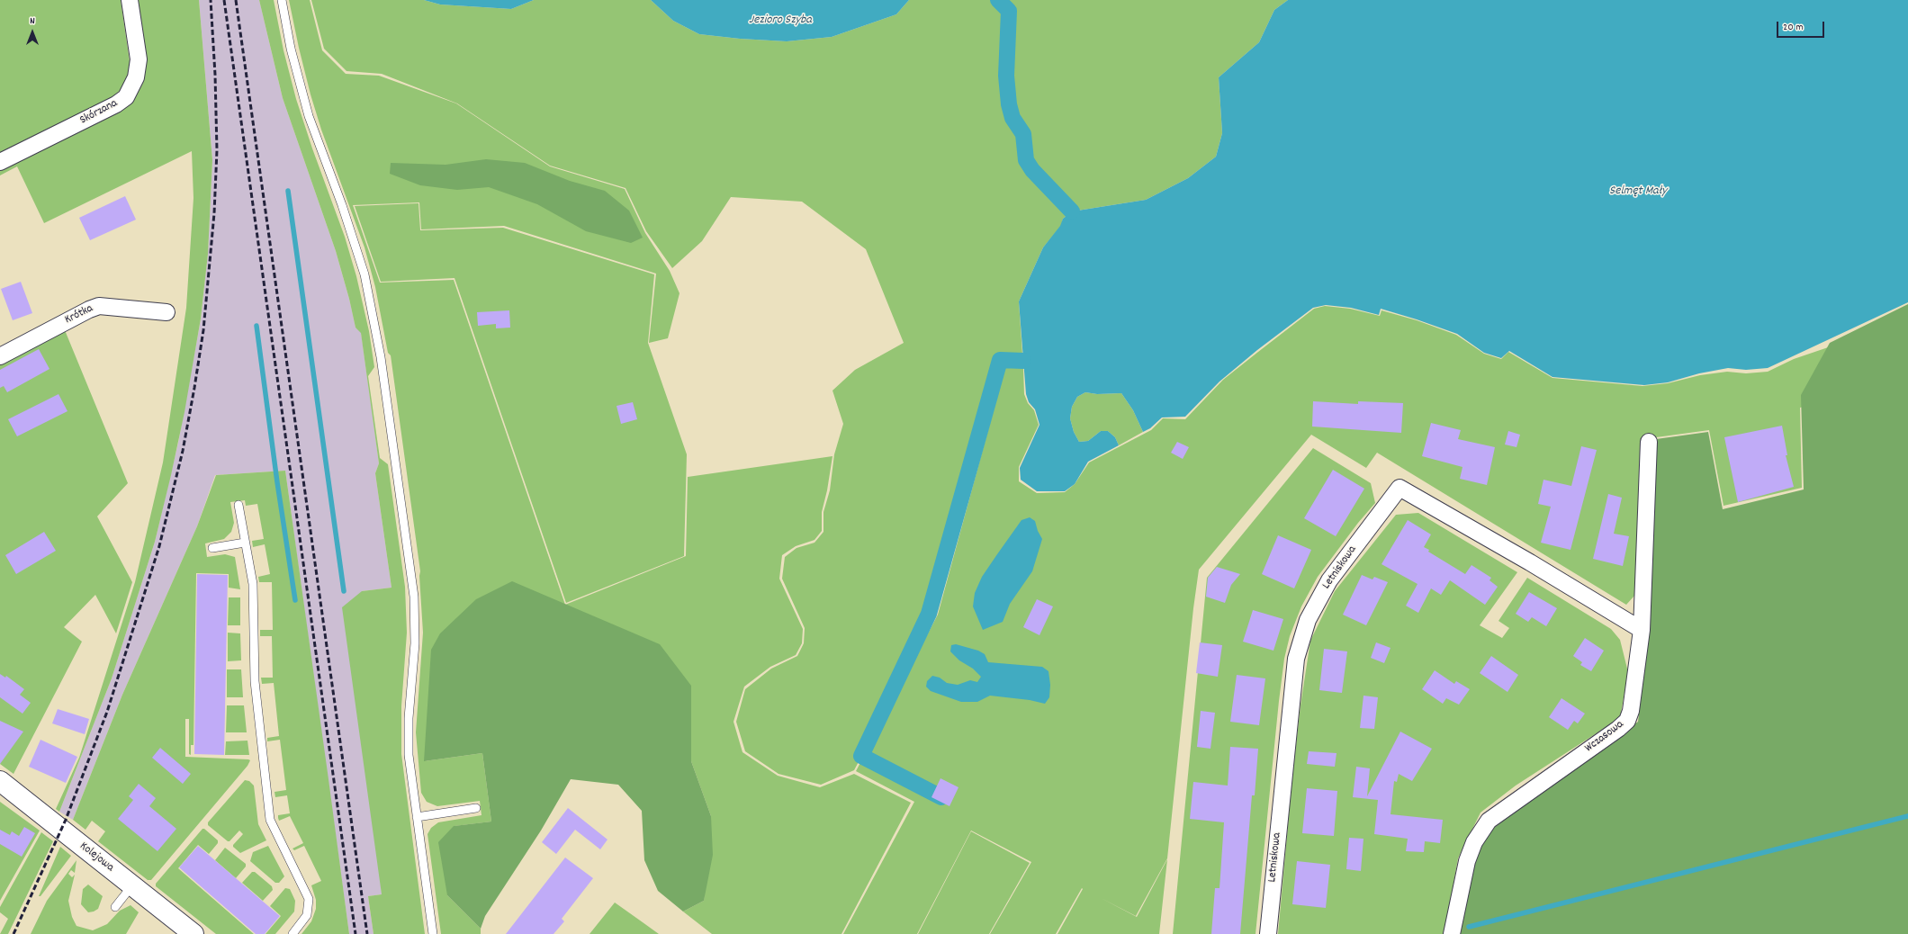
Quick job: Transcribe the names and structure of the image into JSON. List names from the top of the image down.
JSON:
{
  "streets": {
    "street": [
      "Skórzana",
      "Krótka",
      "Letniskowa",
      "Wczasowa",
      "Kolejowa"
    ]
  },
  "crossings": [
    ["Letniskowa", "Wczasowa"]
  ],
  "water": ["Jezioro Szyba", "Selmęt Mały"],
  "scale_bar": "20 m",
  "north": "top"
}
